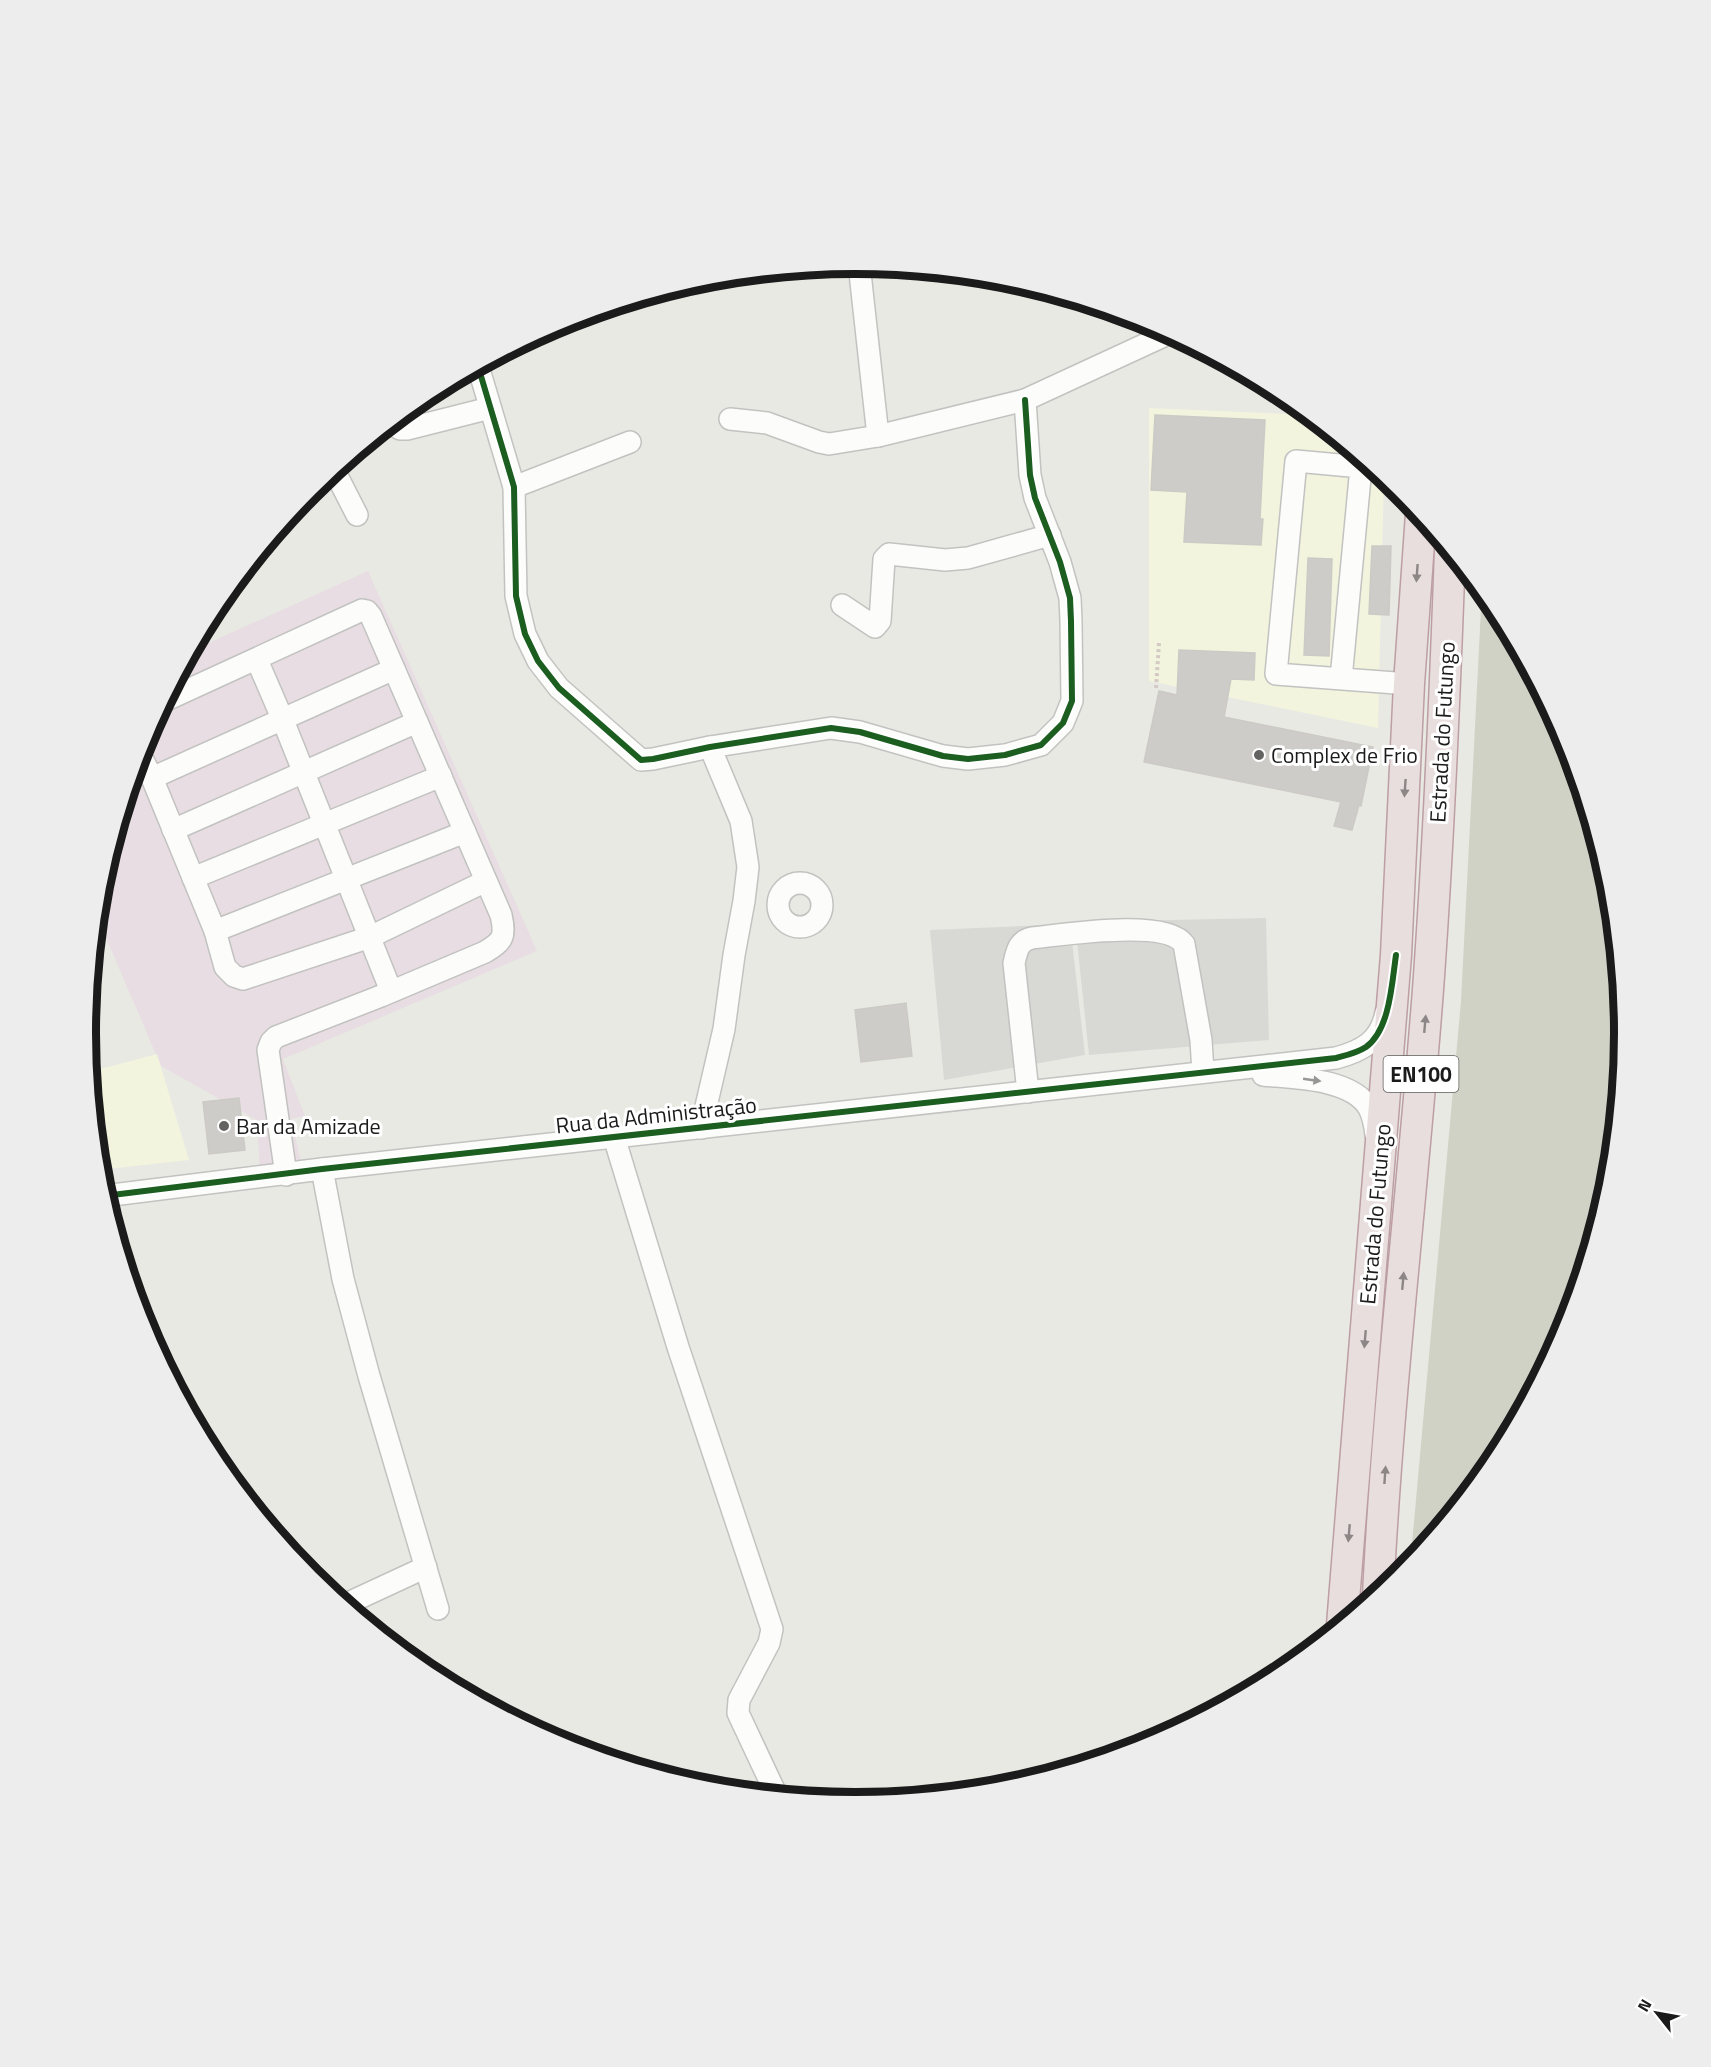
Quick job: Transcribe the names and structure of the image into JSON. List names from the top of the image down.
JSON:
{
  "streets": {
    "highway": ["Estrada do Futungo", "EN100"],
    "street": ["Rua da Administração"]
  },
  "places": ["Complex de Frio", "Bar da Amizade"],
  "north": "top left"
}
